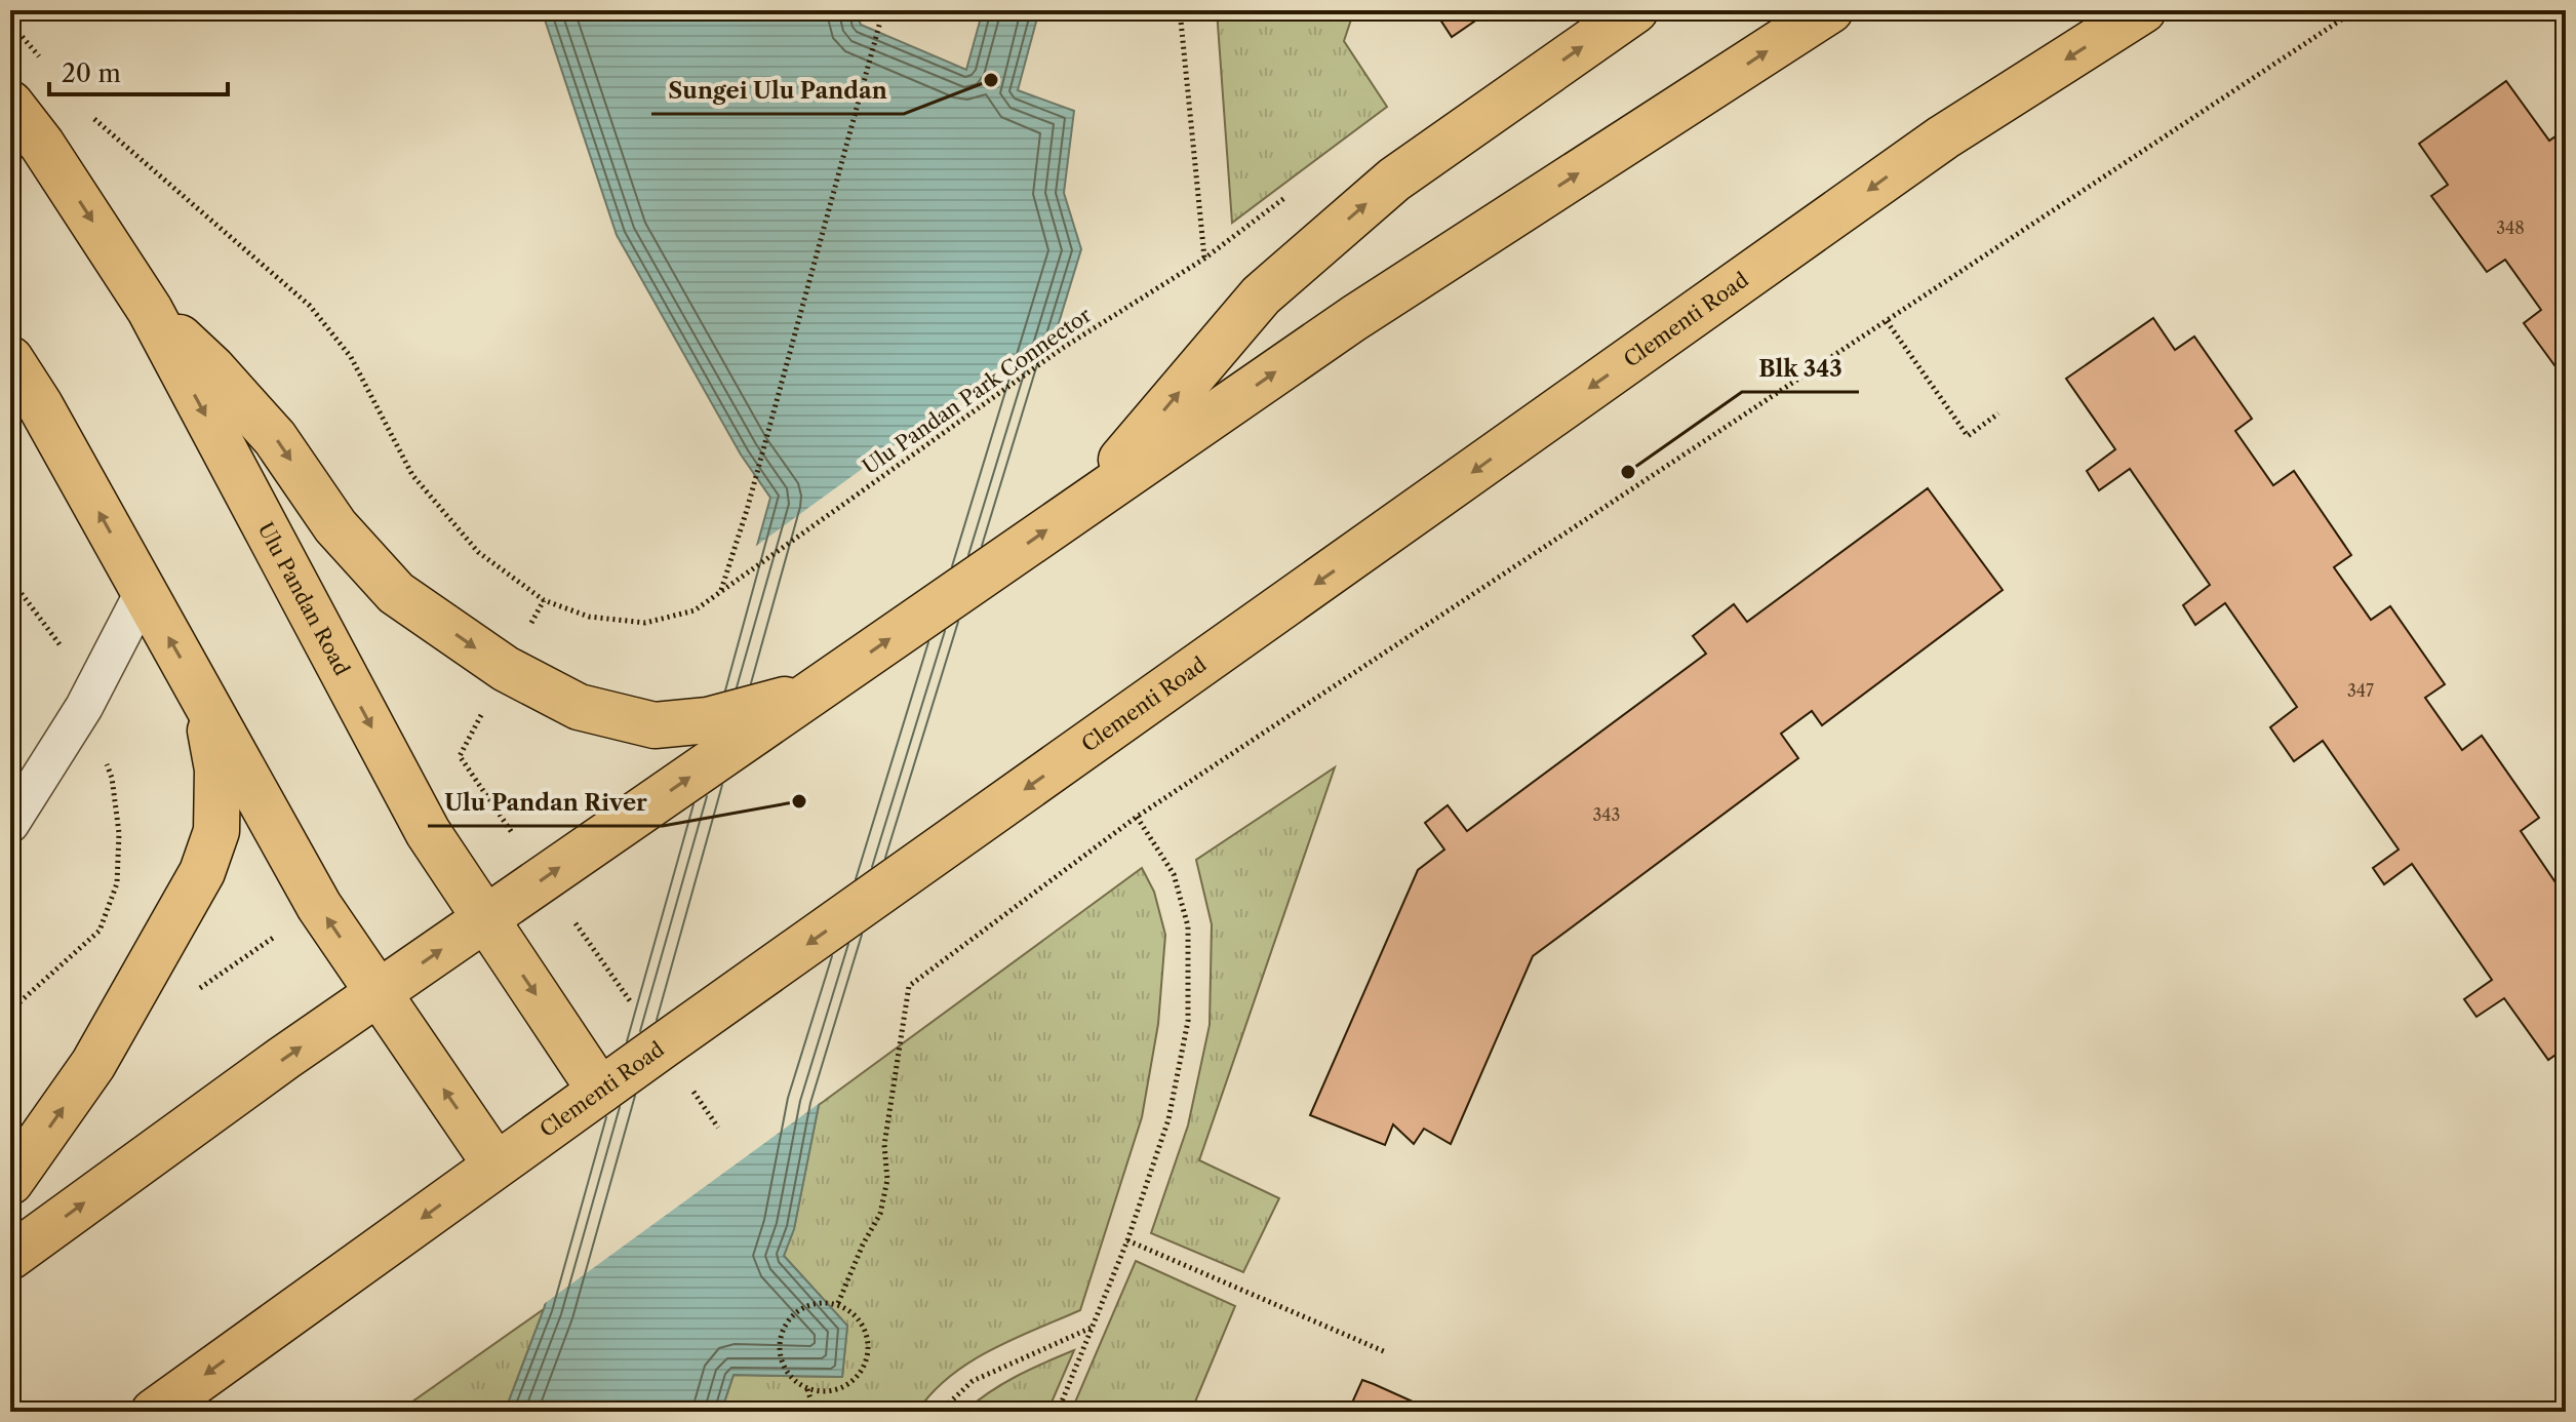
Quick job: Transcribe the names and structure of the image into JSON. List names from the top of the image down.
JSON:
{
  "streets": {
    "main road": ["Clementi Road", "Ulu Pandan Road"],
    "path": ["Ulu Pandan Park Connector"]
  },
  "crossings": [
    ["Clementi Road", "Ulu Pandan Road"]
  ],
  "places": ["Sungei Ulu Pandan", "Blk 343", "Ulu Pandan River"],
  "house_numbers": ["348", "347", "343"],
  "scale_bar": "20 m"
}
